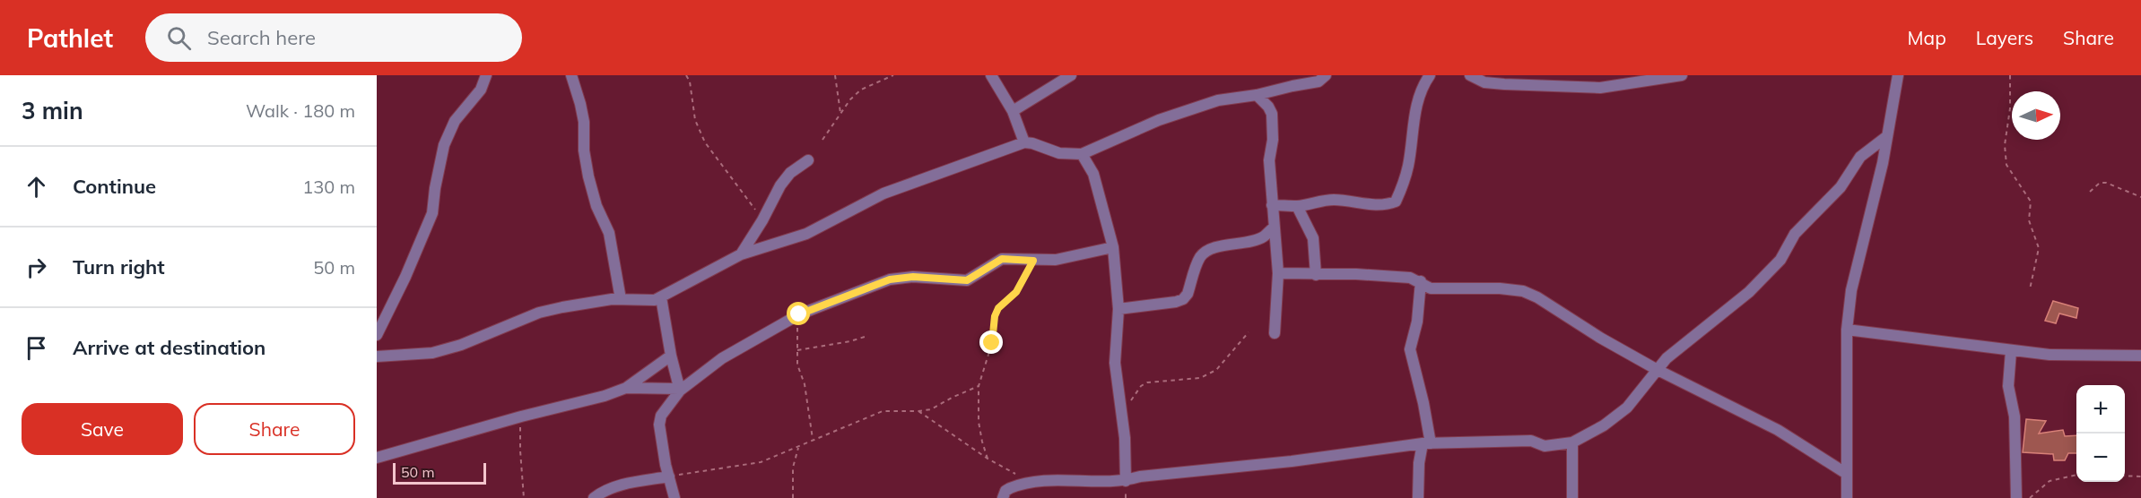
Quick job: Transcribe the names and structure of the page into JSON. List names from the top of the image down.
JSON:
{
  "scale_bar": "50 m",
  "north": "right",
  "page": {
    "header": "Pathlet",
    "search": "Search here",
    "nav": ["Map", "Layers", "Share"],
    "heading": ["3 min", "Walk · 180 m"],
    "list": [
      ["Continue", "130 m"],
      ["Turn right", "50 m"],
      "Arrive at destination"
    ],
    "map_buttons": ["+", "−"],
    "buttons": ["Save", "Share"],
    "scale": "50 m"
  }
}
